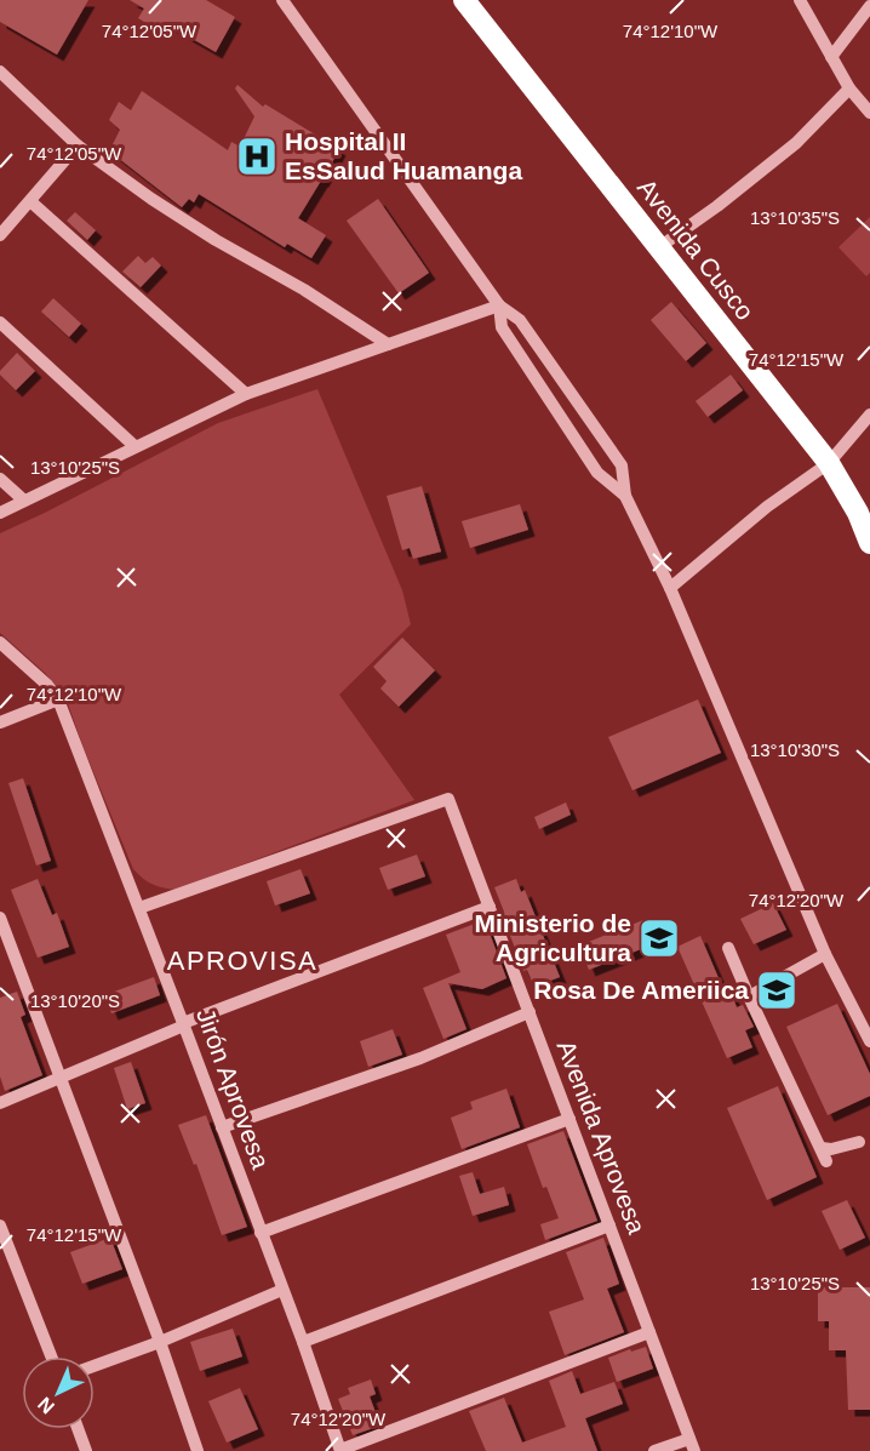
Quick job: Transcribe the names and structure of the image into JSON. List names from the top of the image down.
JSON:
{
  "streets": {
    "highway": ["Avenida Cusco"],
    "street": ["Jirón Aprovesa", "Avenida Aprovesa"]
  },
  "crossings": [
    ["Jirón Aprovesa", "Avenida Aprovesa"]
  ],
  "districts": ["APROVISA"],
  "places": {
    "hospital": ["Hospital II EsSalud Huamanga"],
    "school or university": ["Ministerio de Agricultura", "Rosa De Ameriica"]
  },
  "north": "bottom left",
  "coordinates": [
    "74°12'05\"W",
    "74°12'10\"W",
    "13°10'35\"S",
    "74°12'15\"W",
    "13°10'25\"S",
    "13°10'30\"S",
    "74°12'20\"W",
    "13°10'20\"S"
  ]
}
